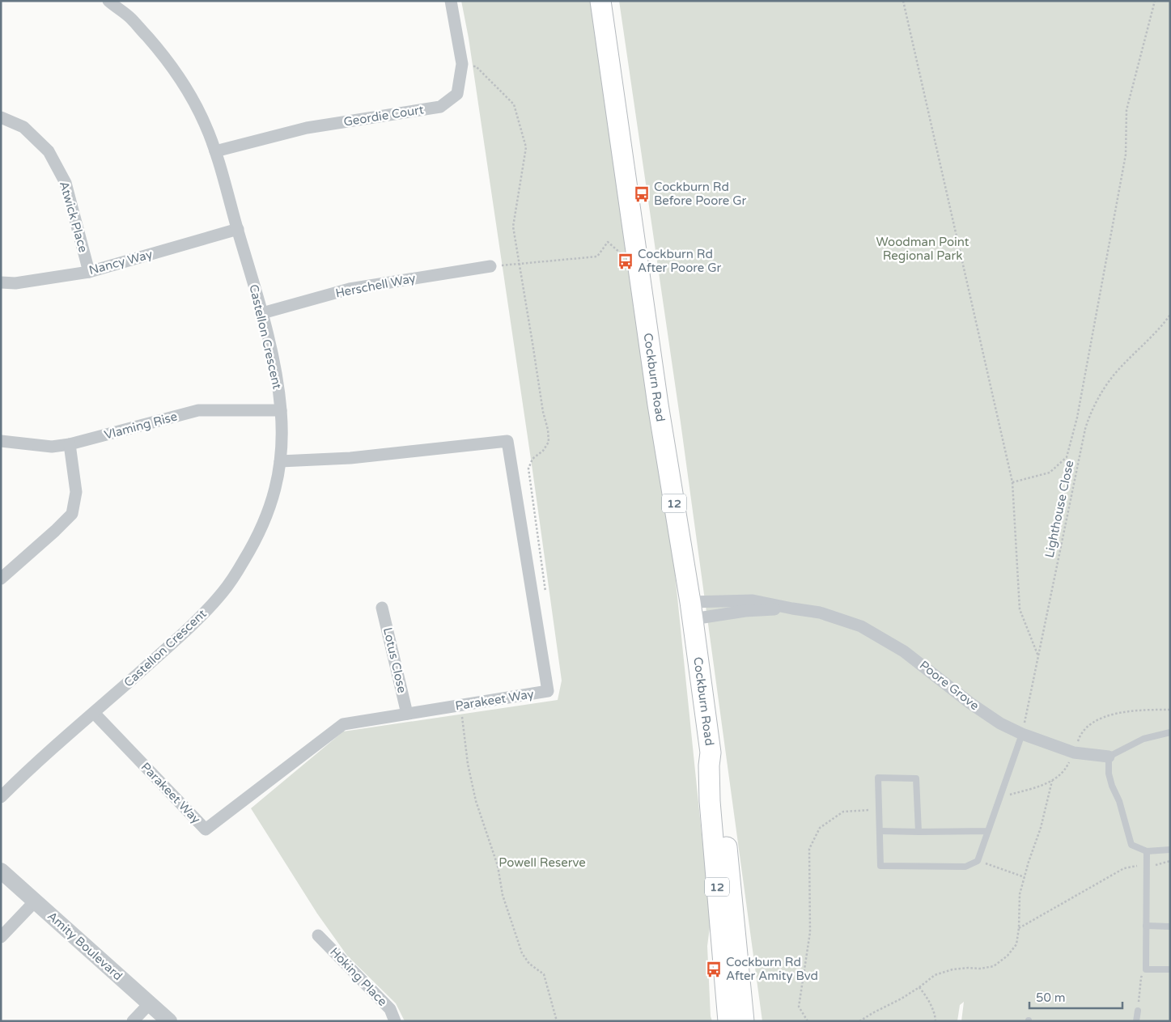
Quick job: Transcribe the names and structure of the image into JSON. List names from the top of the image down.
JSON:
{
  "streets": {
    "main road": ["Cockburn Road", "12"],
    "street": [
      "Geordie Court",
      "Atwick Place",
      "Nancy Way",
      "Herschell Way",
      "Castellon Crescent",
      "Vlaming Rise",
      "Lotus Close",
      "Poore Grove",
      "Parakeet Way",
      "Amity Boulevard",
      "Hoking Place"
    ],
    "path": ["Lighthouse Close"]
  },
  "crossings": [
    ["Geordie Court", "Castellon Crescent"],
    ["Atwick Place", "Nancy Way"],
    ["Nancy Way", "Castellon Crescent"],
    ["Herschell Way", "Castellon Crescent"],
    ["Castellon Crescent", "Vlaming Rise"],
    ["Castellon Crescent", "Parakeet Way"],
    ["Cockburn Road", "Poore Grove"],
    ["Lighthouse Close", "Poore Grove"],
    ["Lotus Close", "Parakeet Way"]
  ],
  "parks": ["Woodman Point Regional Park", "Powell Reserve"],
  "places": {
    "bus stop": ["Cockburn Rd Before Poore Gr", "Cockburn Rd After Poore Gr", "Cockburn Rd After Amity Bvd"]
  },
  "scale_bar": "50 m"
}
